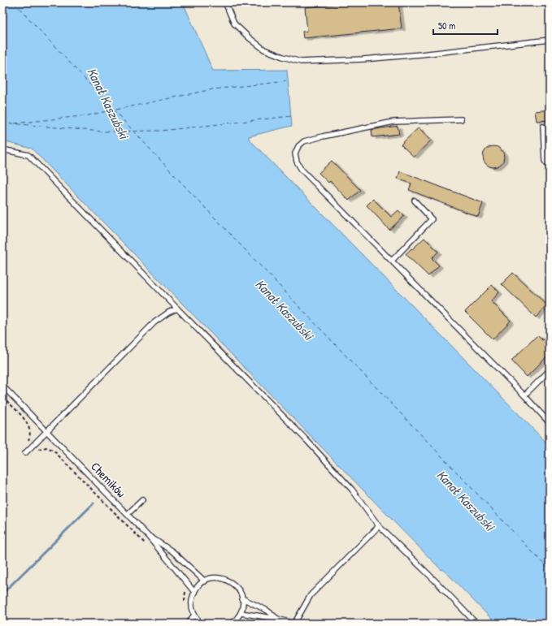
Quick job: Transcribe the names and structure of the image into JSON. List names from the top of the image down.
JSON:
{
  "streets": {
    "lane": ["Chemików"]
  },
  "water": ["Kanał Kaszubski"],
  "scale_bar": "50 m"
}
